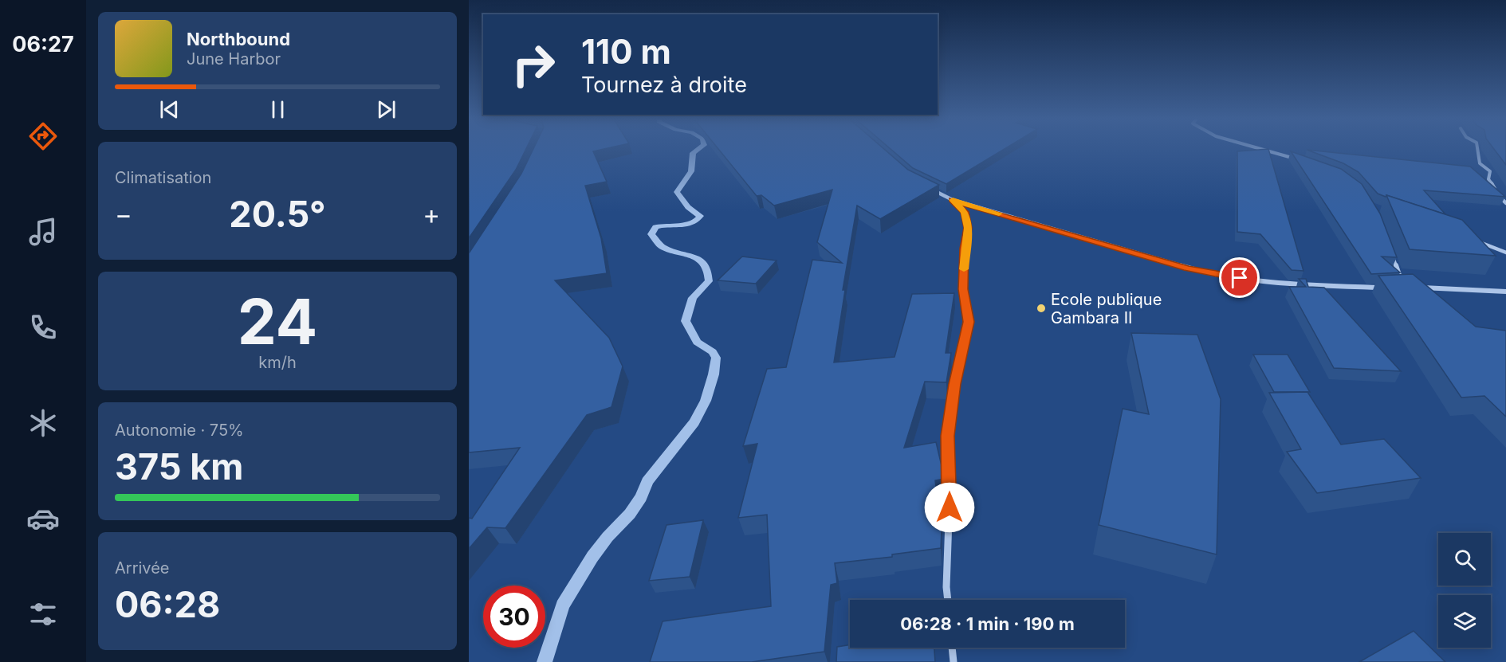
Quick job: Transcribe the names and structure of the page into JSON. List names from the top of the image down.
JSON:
{
  "places": ["Ecole publique Gambara II"],
  "page": {
    "tabs": "06:27",
    "turn": ["110 m", "Tournez à droite"],
    "song": ["Northbound", "June Harbor"],
    "tile": [
      "Climatisation",
      ["24", "km/h"],
      ["Autonomie · 75%", "375 km"],
      ["Arrivée", "06:28"]
    ],
    "heat": ["−", "20.5°", "+"],
    "limit": "30",
    "trip": "06:28 · 1 min · 190 m"
  }
}
